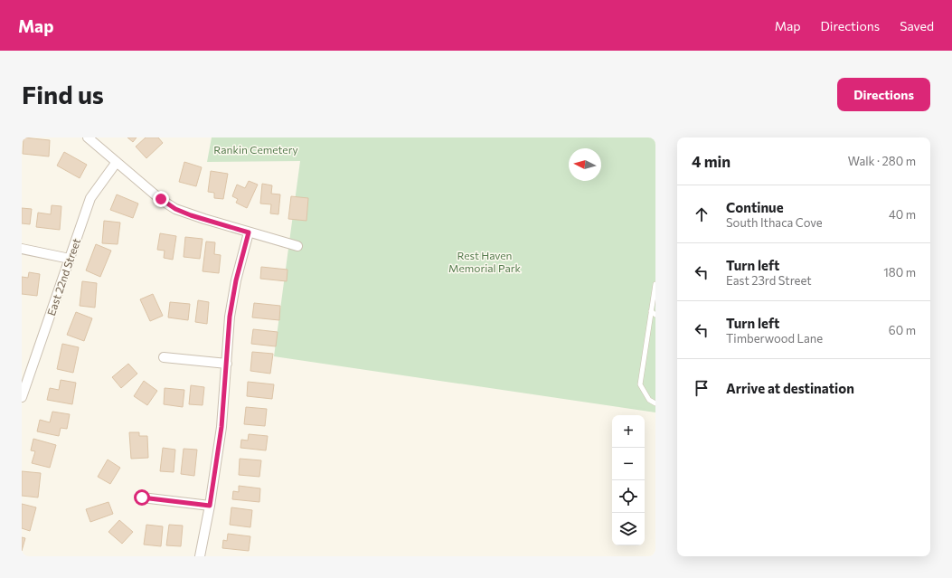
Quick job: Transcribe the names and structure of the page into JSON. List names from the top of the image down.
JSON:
{
  "streets": {
    "street": ["East 22nd Street"]
  },
  "parks": ["Rankin Cemetery", "Rest Haven Memorial Park"],
  "north": "left",
  "page": {
    "header": "Map",
    "nav": ["Map", "Directions", "Saved"],
    "buttons": "Directions",
    "title": "Find us",
    "heading": ["4 min", "Walk · 280 m"],
    "list": [
      ["Continue", "South Ithaca Cove", "40 m"],
      ["Turn left", "East 23rd Street", "180 m"],
      ["Turn left", "Timberwood Lane", "60 m"],
      "Arrive at destination"
    ],
    "map_buttons": ["+", "−"]
  }
}
